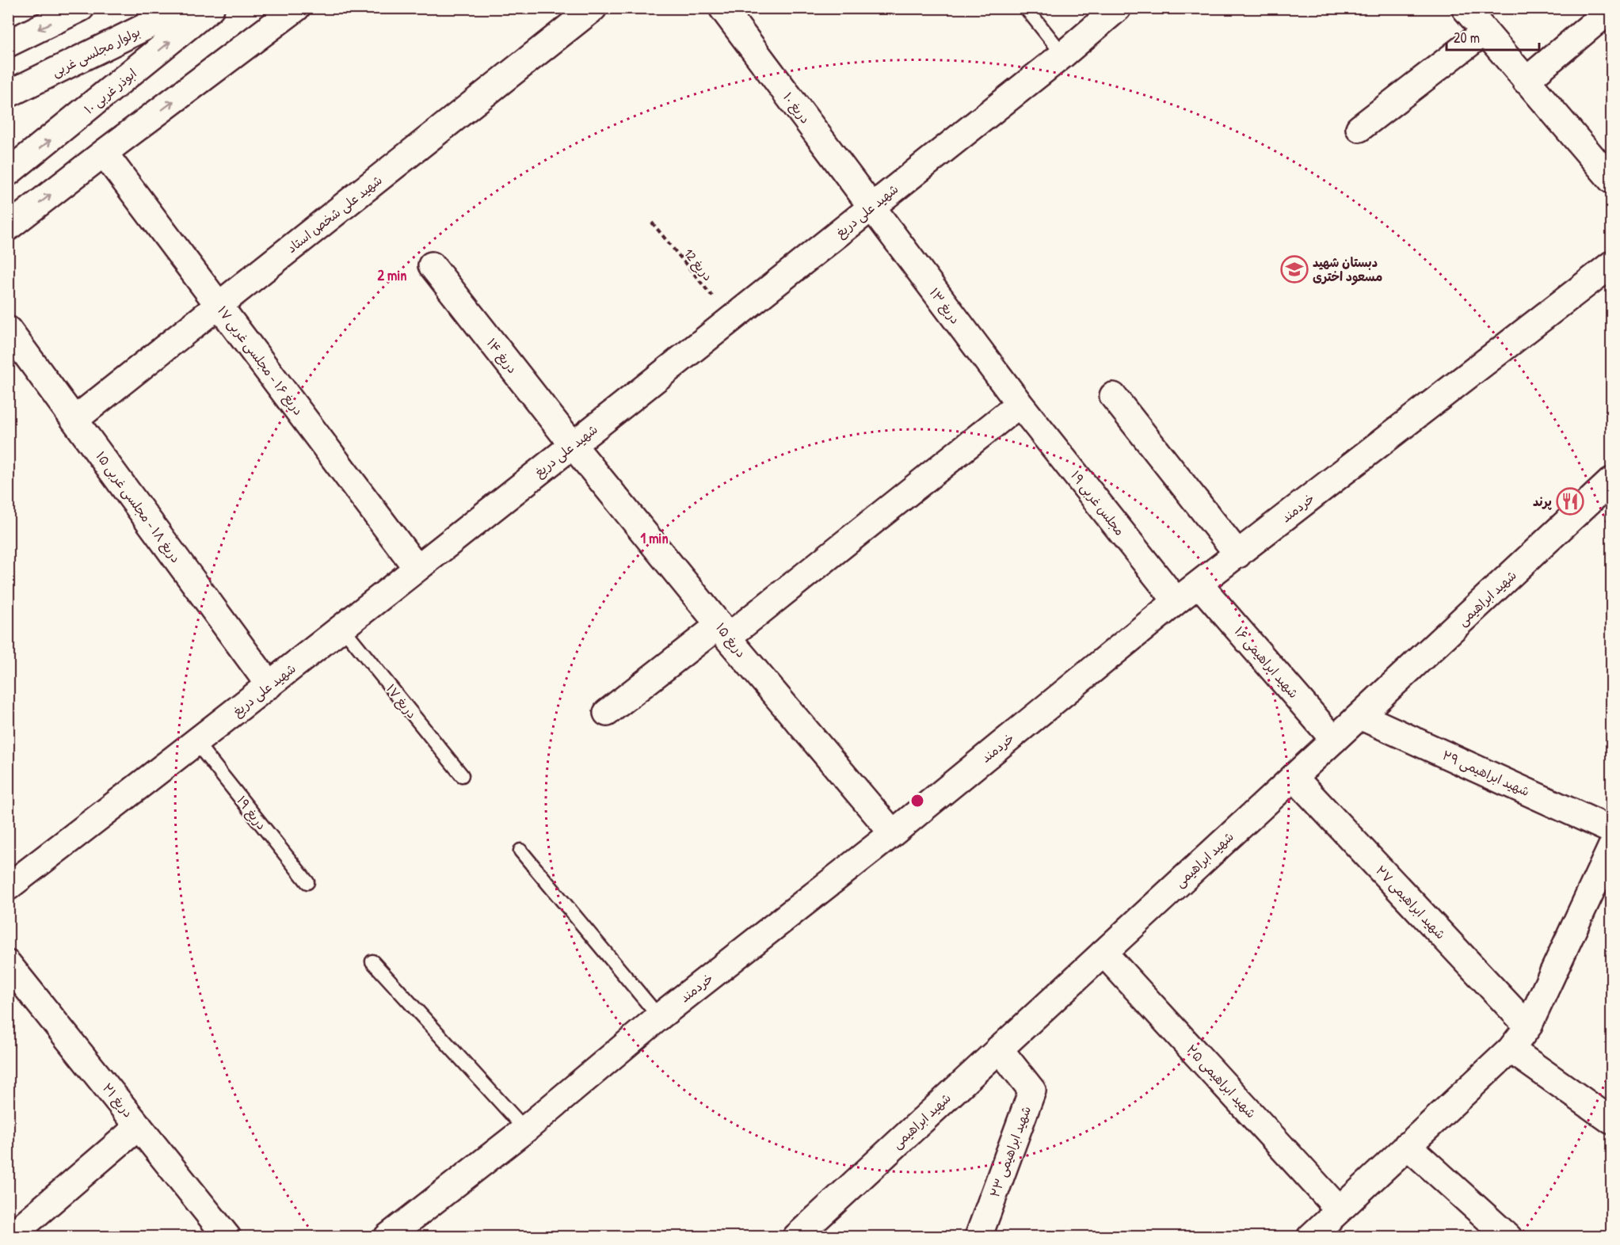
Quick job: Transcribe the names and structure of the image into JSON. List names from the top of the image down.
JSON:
{
  "streets": {
    "street": [
      "بولوار مجلسی غربی",
      "ابوذر غربی ۱۰",
      "دریغ ۱۰",
      "شهید علی دریغ",
      "شهید علی شخص استاد",
      "دریغ ۱۳",
      "دریغ ۱۴",
      "دریغ ۱۶ - مجلسی غربی ۱۷",
      "مجلس غربی ۱۹",
      "دریغ ۱۸ - مجلسی غربی ۱۵",
      "خردمند",
      "شهید ابراهیمی",
      "دریغ ۱۵",
      "شهید ابراهیمی ۱۶",
      "شهید ابراهیمی ۲۹",
      "شهید ابراهیمی ۲۷",
      "شهید ابراهیمی ۲۵",
      "دریغ ۲۱",
      "شهید ابراهیمی ۲۳"
    ],
    "lane": ["دریغ ۱۷", "دریغ ۱۹"],
    "path": ["دریغ 12"]
  },
  "crossings": [
    ["دریغ ۱۰", "شهید علی دریغ"],
    ["دریغ ۱۰", "دریغ ۱۳"],
    ["شهید علی دریغ", "دریغ 12"],
    ["شهید علی دریغ", "دریغ ۱۳"],
    ["شهید علی دریغ", "دریغ ۱۴"],
    ["شهید علی دریغ", "دریغ ۱۶ - مجلسی غربی ۱۷"],
    ["شهید علی دریغ", "دریغ ۱۸ - مجلسی غربی ۱۵"],
    ["شهید علی دریغ", "دریغ ۱۵"],
    ["شهید علی دریغ", "دریغ ۱۷"],
    ["شهید علی دریغ", "دریغ ۱۹"],
    ["شهید علی شخص استاد", "دریغ ۱۶ - مجلسی غربی ۱۷"],
    ["شهید علی شخص استاد", "دریغ ۱۸ - مجلسی غربی ۱۵"],
    ["دریغ ۱۳", "مجلس غربی ۱۹"],
    ["دریغ ۱۴", "دریغ ۱۵"],
    ["مجلس غربی ۱۹", "خردمند"],
    ["خردمند", "دریغ ۱۵"],
    ["خردمند", "شهید ابراهیمی ۱۶"],
    ["شهید ابراهیمی", "شهید ابراهیمی ۱۶"],
    ["شهید ابراهیمی", "شهید ابراهیمی ۲۹"],
    ["شهید ابراهیمی", "شهید ابراهیمی ۲۷"],
    ["شهید ابراهیمی", "شهید ابراهیمی ۲۵"],
    ["شهید ابراهیمی", "شهید ابراهیمی ۲۳"]
  ],
  "places": {
    "school or university": ["دبستان شهید مسعود اختری"],
    "restaurant": ["پرند"]
  },
  "scale_bar": "20 m",
  "rings": ["2 min", "1 min"]
}
